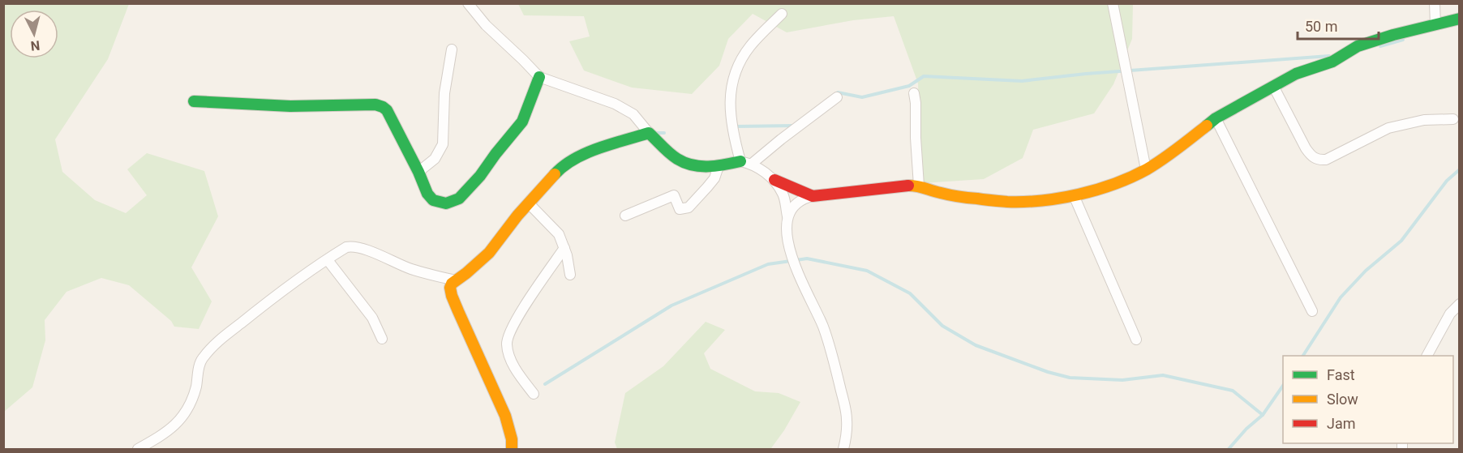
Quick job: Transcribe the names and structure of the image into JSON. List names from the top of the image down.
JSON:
{
  "legend": ["Fast", "Slow", "Jam"],
  "scale_bar": "50 m",
  "north": "bottom"
}
